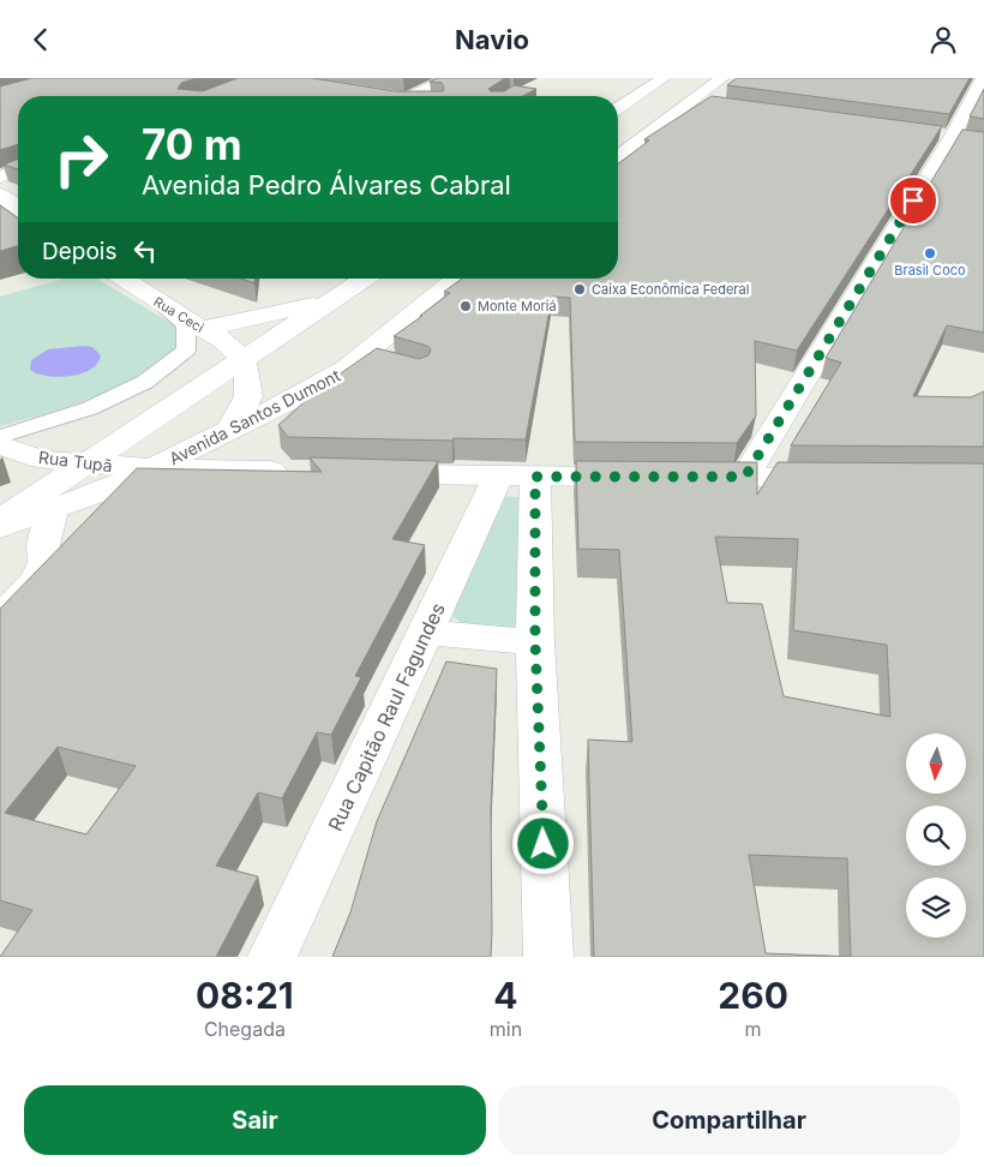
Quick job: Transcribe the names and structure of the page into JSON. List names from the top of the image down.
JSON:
{
  "streets": {
    "main road": [
      "Rua Ceci",
      "Avenida Santos Dumont",
      "Rua Tupã",
      "Rua Capitão Raul Fagundes"
    ]
  },
  "crossings": [
    ["Avenida Santos Dumont", "Rua Tupã"]
  ],
  "places": ["Brasil Coco", "Caixa Econômica Federal", "Monte Moriá"],
  "north": "bottom",
  "page": {
    "header": "Navio",
    "turn": ["70 m", "Avenida Pedro Álvares Cabral"],
    "then": "Depois",
    "eta": [
      "08:21",
      "Chegada",
      "4",
      "min",
      "260",
      "m"
    ],
    "buttons": ["Sair", "Compartilhar"]
  }
}
